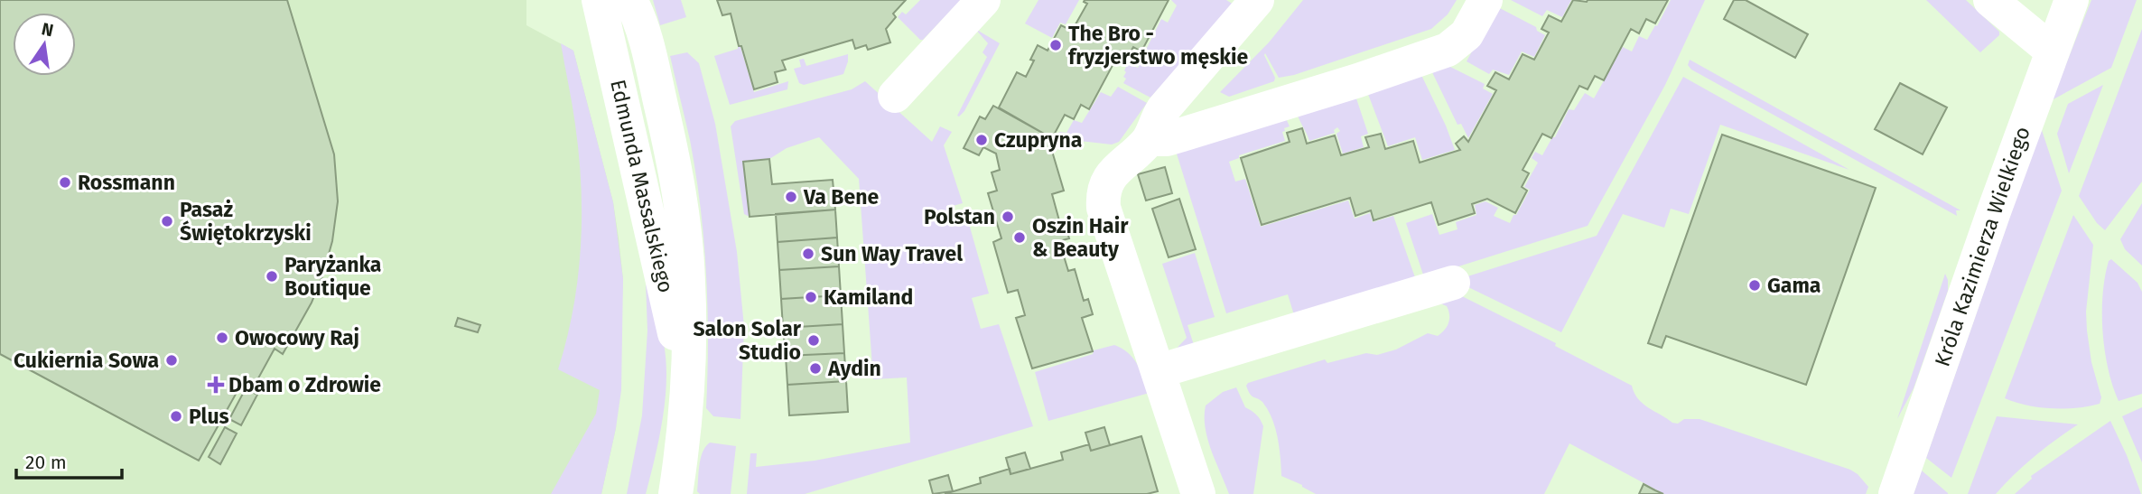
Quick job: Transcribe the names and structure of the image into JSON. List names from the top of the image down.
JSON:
{
  "streets": {
    "street": ["Edmunda Massalskiego", "Króla Kazimierza Wielkiego"]
  },
  "places": {
    "other": [
      "The Bro - fryzjerstwo męskie",
      "Czupryna",
      "Rossmann",
      "Va Bene",
      "Polstan",
      "Pasaż Świętokrzyski",
      "Oszin Hair & Beauty",
      "Sun Way Travel",
      "Paryżanka Boutique",
      "Gama",
      "Kamiland",
      "Owocowy Raj",
      "Salon Solar Studio",
      "Cukiernia Sowa",
      "Aydin",
      "Plus"
    ],
    "health": ["Dbam o Zdrowie"]
  },
  "scale_bar": "20 m",
  "north": "top"
}
